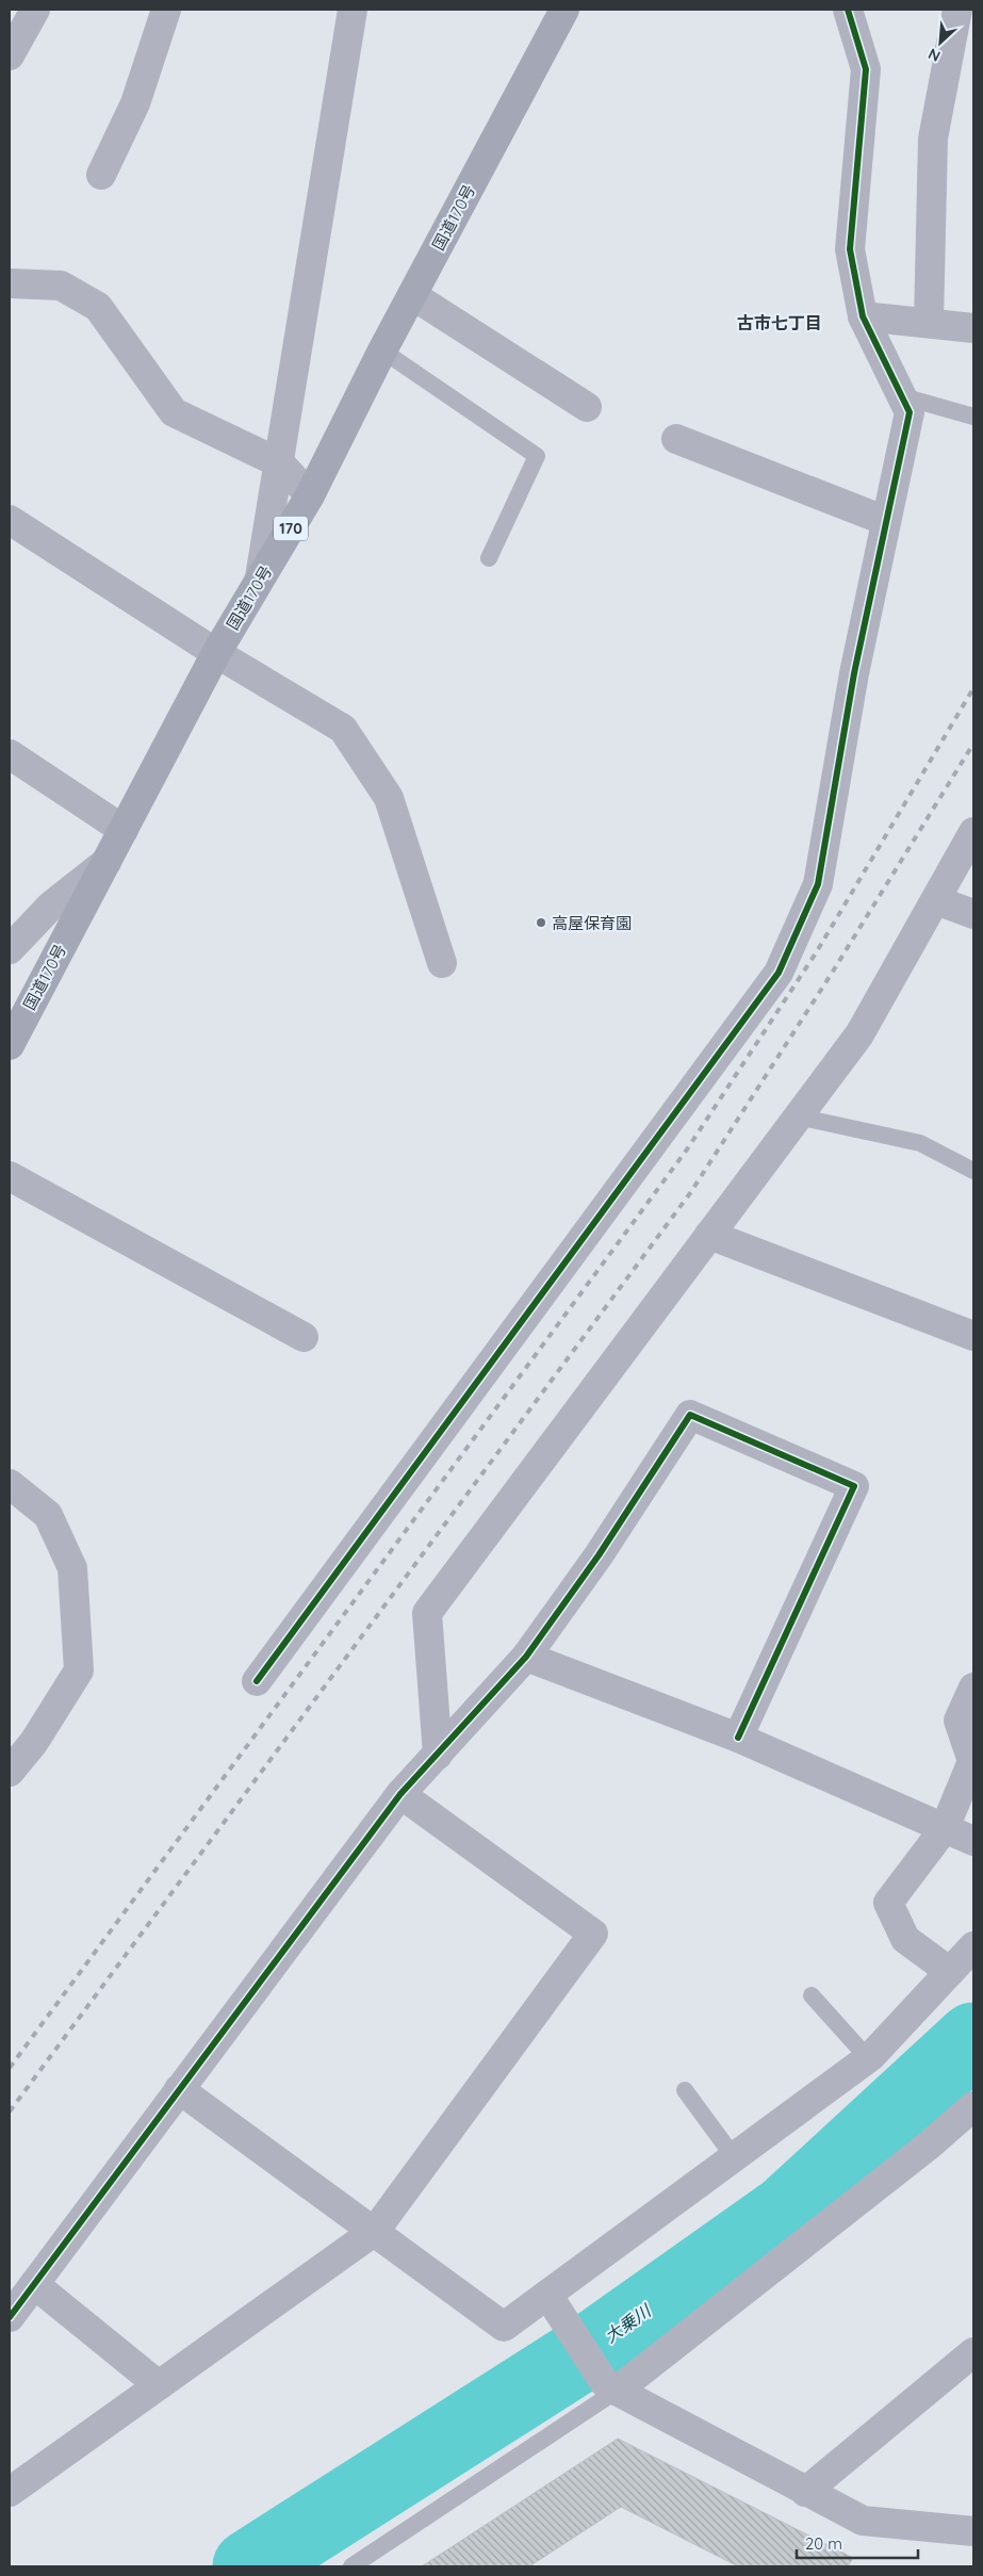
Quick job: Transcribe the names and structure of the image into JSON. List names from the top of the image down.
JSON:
{
  "streets": {
    "highway": ["国道170号", "170"]
  },
  "districts": ["古市七丁目"],
  "water": ["大乗川"],
  "places": ["高屋保育園"],
  "scale_bar": "20 m",
  "north": "bottom left"
}
